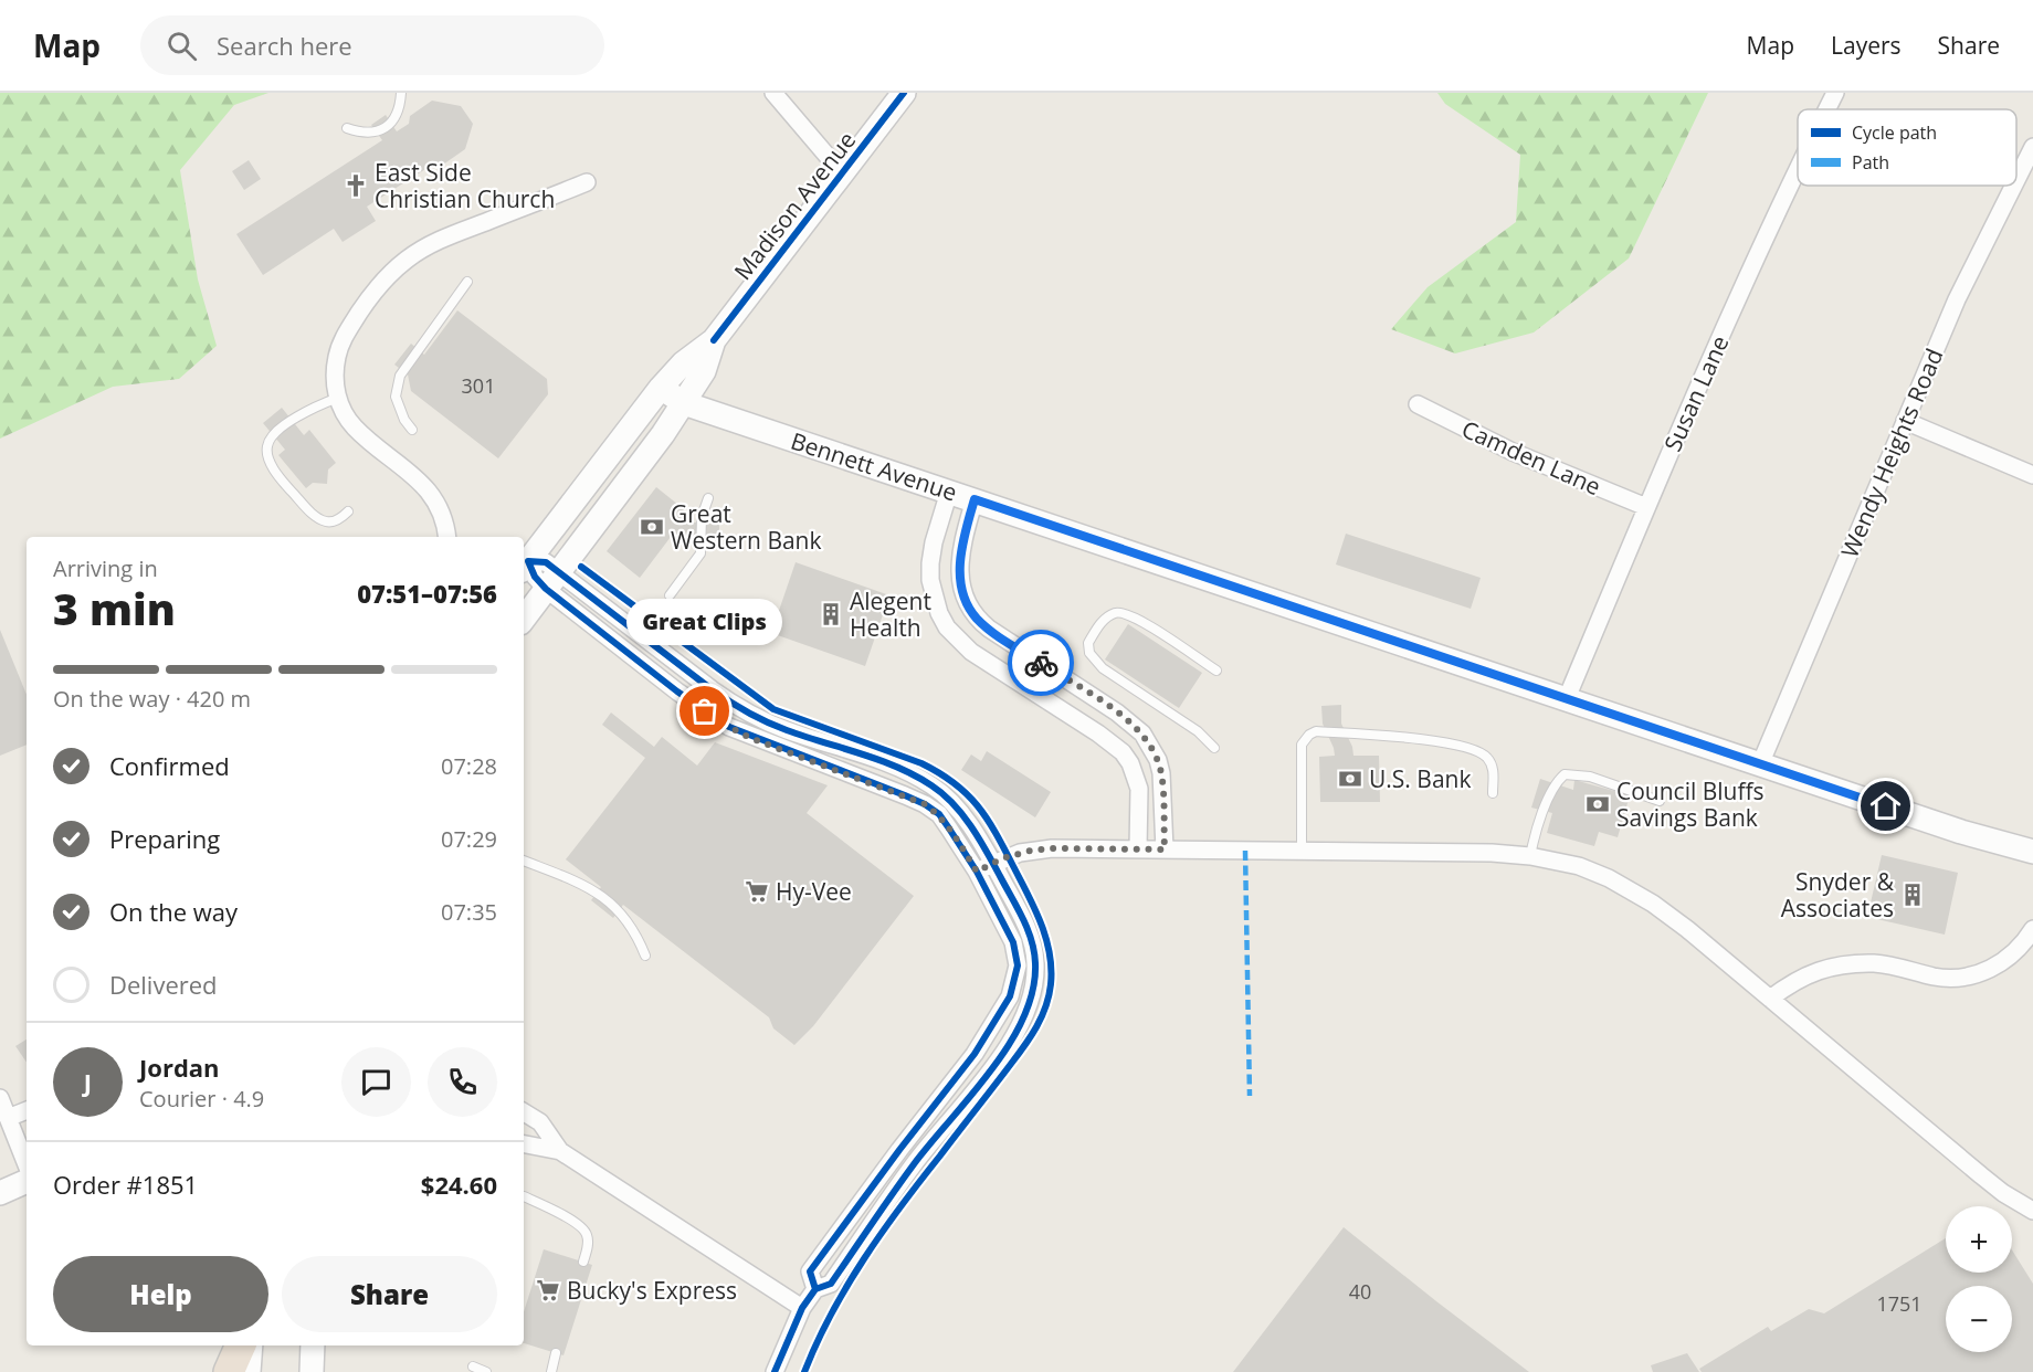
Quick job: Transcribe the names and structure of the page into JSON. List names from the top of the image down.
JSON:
{
  "streets": {
    "main road": ["Madison Avenue", "Bennett Avenue"],
    "street": ["Susan Lane", "Wendy Heights Road", "Camden Lane"]
  },
  "crossings": [
    ["Madison Avenue", "Bennett Avenue"],
    ["Susan Lane", "Camden Lane"],
    ["Susan Lane", "Bennett Avenue"],
    ["Wendy Heights Road", "Bennett Avenue"]
  ],
  "places": {
    "church": ["East Side Christian Church"],
    "bank": ["Great Western Bank", "U.S. Bank", "Council Bluffs Savings Bank"],
    "building": ["Alegent Health", "Snyder & Associates"],
    "other": ["Great Clips"],
    "supermarket": ["Hy-Vee", "Bucky's Express"]
  },
  "house_numbers": ["301", "40", "1751"],
  "legend": ["Cycle path", "Path"],
  "page": {
    "header": "Map",
    "search": "Search here",
    "nav": ["Map", "Layers", "Share"],
    "heading": ["3 min", "Arriving in", "07:51–07:56"],
    "panel": [
      "Jordan",
      "Courier · 4.9",
      "Order #1851",
      "$24.60"
    ],
    "bubble": "Great Clips",
    "bar": "On the way · 420 m",
    "list": [
      ["Confirmed", "07:28"],
      ["Preparing", "07:29"],
      ["On the way", "07:35"],
      "Delivered"
    ],
    "round": "J",
    "map_buttons": ["+", "−"],
    "buttons": ["Help", "Share"]
  }
}
